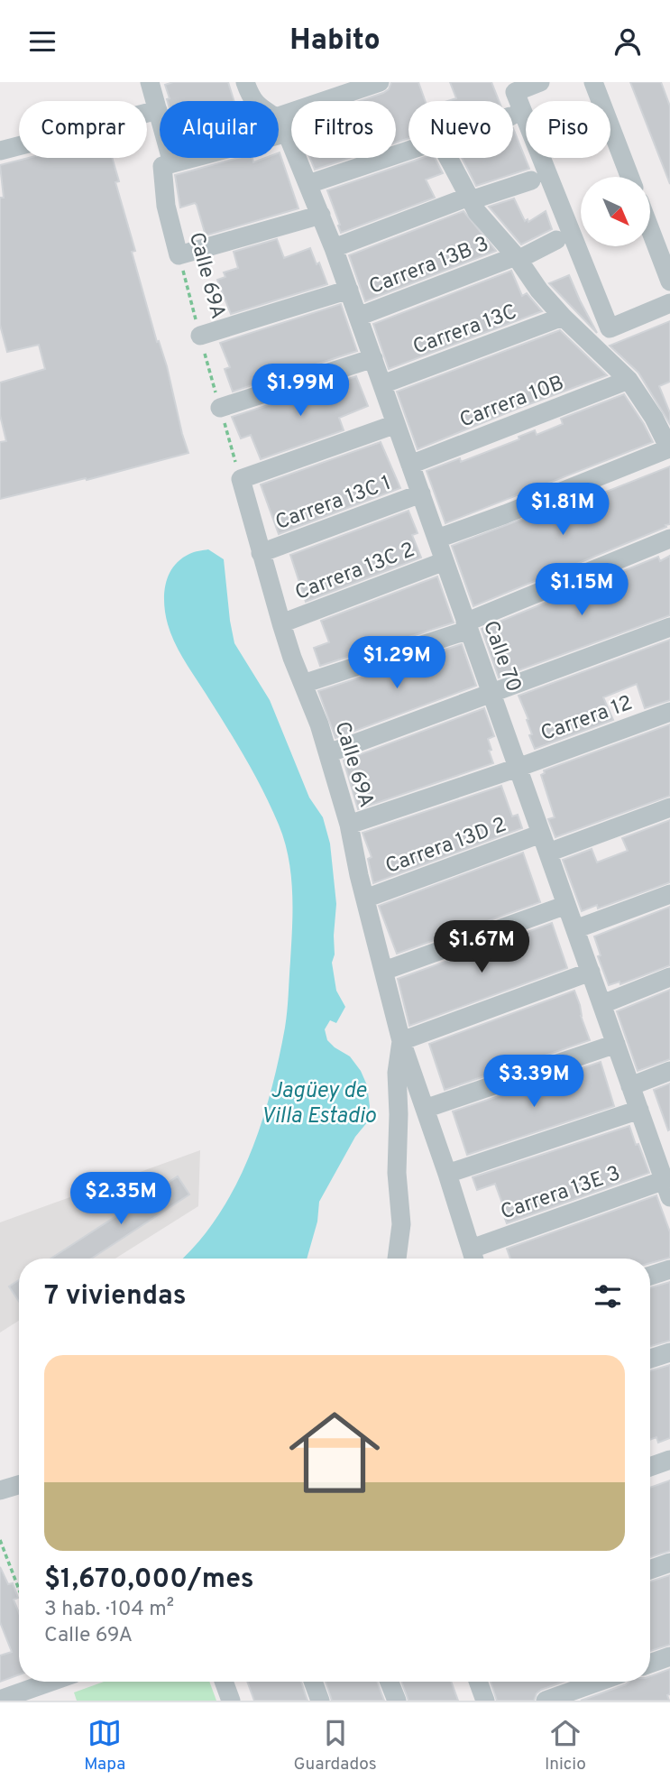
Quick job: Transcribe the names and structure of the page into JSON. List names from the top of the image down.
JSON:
{
  "streets": {
    "street": [
      "Carrera 13B 3",
      "Calle 69A",
      "Carrera 13C",
      "Carrera 10B",
      "Carrera 13C 1",
      "Carrera 13C 2",
      "Calle 70",
      "Carrera 12",
      "Carrera 13D 2",
      "Carrera 13E 3"
    ]
  },
  "crossings": [
    ["Carrera 13B 3", "Calle 70"],
    ["Calle 69A", "Carrera 13C 1"],
    ["Calle 69A", "Carrera 13C 2"],
    ["Calle 69A", "Carrera 12"],
    ["Calle 69A", "Carrera 13D 2"],
    ["Calle 69A", "Carrera 13E 3"],
    ["Carrera 13C", "Calle 70"],
    ["Carrera 10B", "Calle 70"],
    ["Carrera 13C 1", "Calle 70"],
    ["Carrera 13C 2", "Calle 70"],
    ["Calle 70", "Carrera 12"],
    ["Calle 70", "Carrera 13D 2"],
    ["Calle 70", "Carrera 13E 3"]
  ],
  "water": ["Jagüey de Villa Estadio"],
  "north": "bottom right",
  "page": {
    "header": "Habito",
    "chip": [
      "Comprar",
      "Alquilar",
      "Filtros",
      "Nuevo",
      "Piso"
    ],
    "price": [
      "$1.99M",
      "$1.81M",
      "$1.15M",
      "$1.29M",
      "$1.67M",
      "$3.39M",
      "$2.35M"
    ],
    "heading": "7 viviendas",
    "list": [
      {
        "name": "$1,670,000/mes",
        "note": "3 hab. · 104 m² · Calle 69A"
      }
    ],
    "tabs": ["Mapa", "Guardados", "Inicio"]
  }
}
